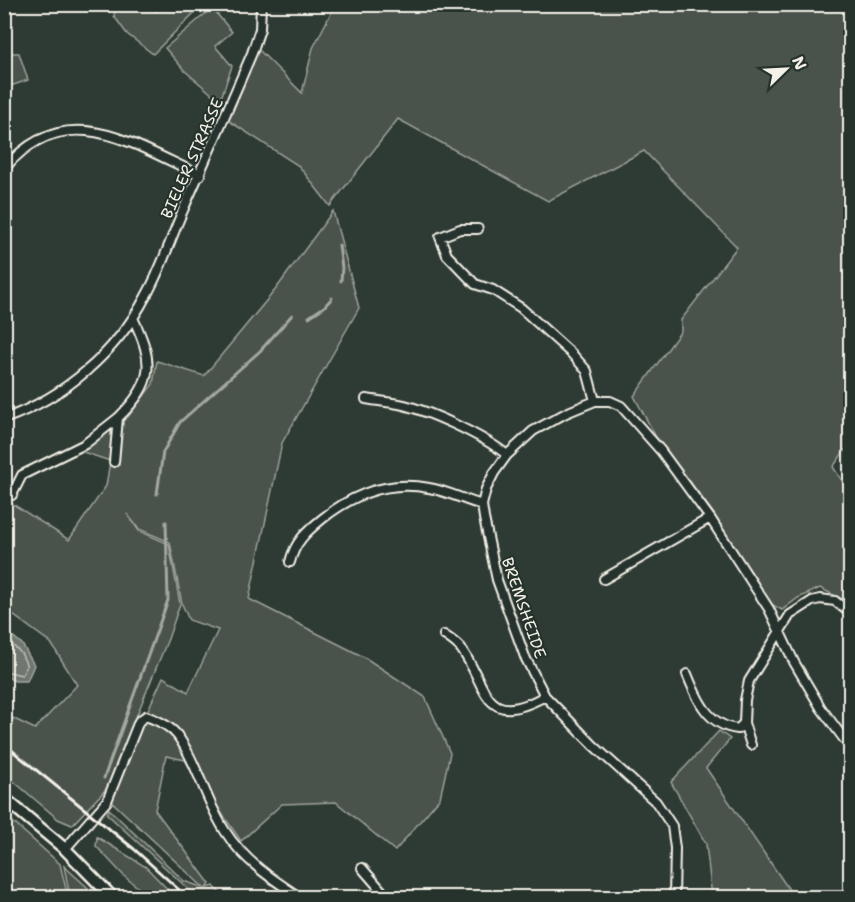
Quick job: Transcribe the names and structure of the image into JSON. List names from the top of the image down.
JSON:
{
  "streets": {
    "street": ["BIELER STRASSE", "BREMSHEIDE"]
  },
  "north": "top right"
}
